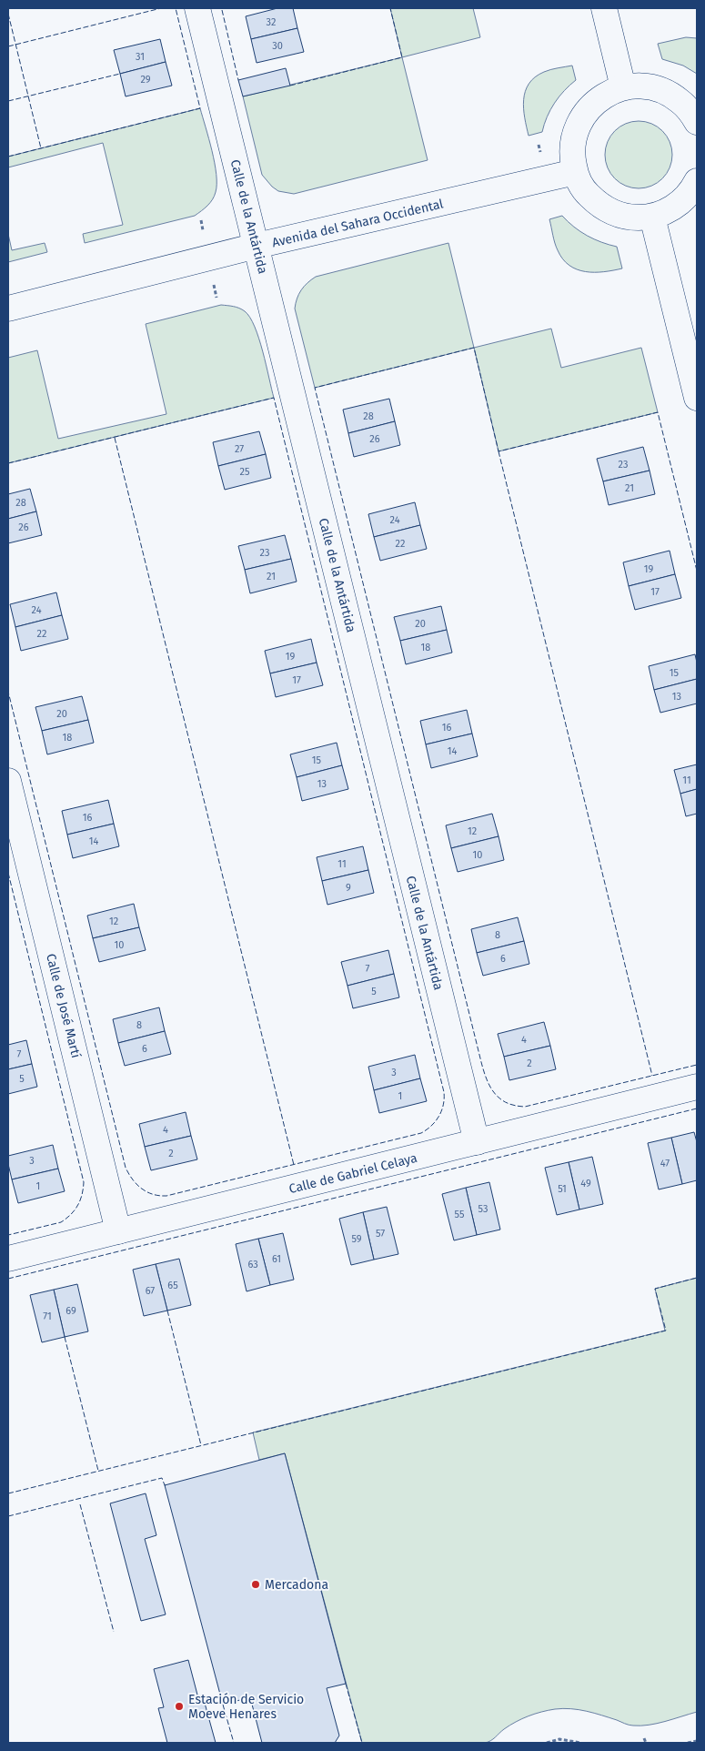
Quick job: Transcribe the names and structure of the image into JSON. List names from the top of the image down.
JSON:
{
  "streets": {
    "street": [
      "Calle de la Antártida",
      "Avenida del Sahara Occidental",
      "Calle de José Martí",
      "Calle de Gabriel Celaya"
    ]
  },
  "crossings": [
    ["Calle de la Antártida", "Avenida del Sahara Occidental"],
    ["Calle de la Antártida", "Calle de Gabriel Celaya"],
    ["Calle de José Martí", "Calle de Gabriel Celaya"]
  ],
  "places": ["Mercadona", "Estación de Servicio Moeve Henares"],
  "house_numbers": [
    "32",
    "30",
    "31",
    "29",
    "28",
    "26",
    "27",
    "23",
    "25",
    "21",
    "28",
    "24",
    "26",
    "22",
    "23",
    "19",
    "21",
    "17",
    "24",
    "20",
    "22",
    "18",
    "19",
    "15",
    "17",
    "13",
    "20",
    "16",
    "18",
    "14",
    "15",
    "11",
    "13",
    "16",
    "12",
    "14",
    "10",
    "11",
    "9",
    "12",
    "8",
    "10",
    "6",
    "7",
    "5",
    "8",
    "4",
    "6",
    "7",
    "2",
    "3",
    "5",
    "1",
    "4",
    "2",
    "3",
    "47",
    "49",
    "1",
    "51",
    "53",
    "55",
    "57",
    "59",
    "61",
    "63",
    "65",
    "67",
    "69",
    "71"
  ]
}
